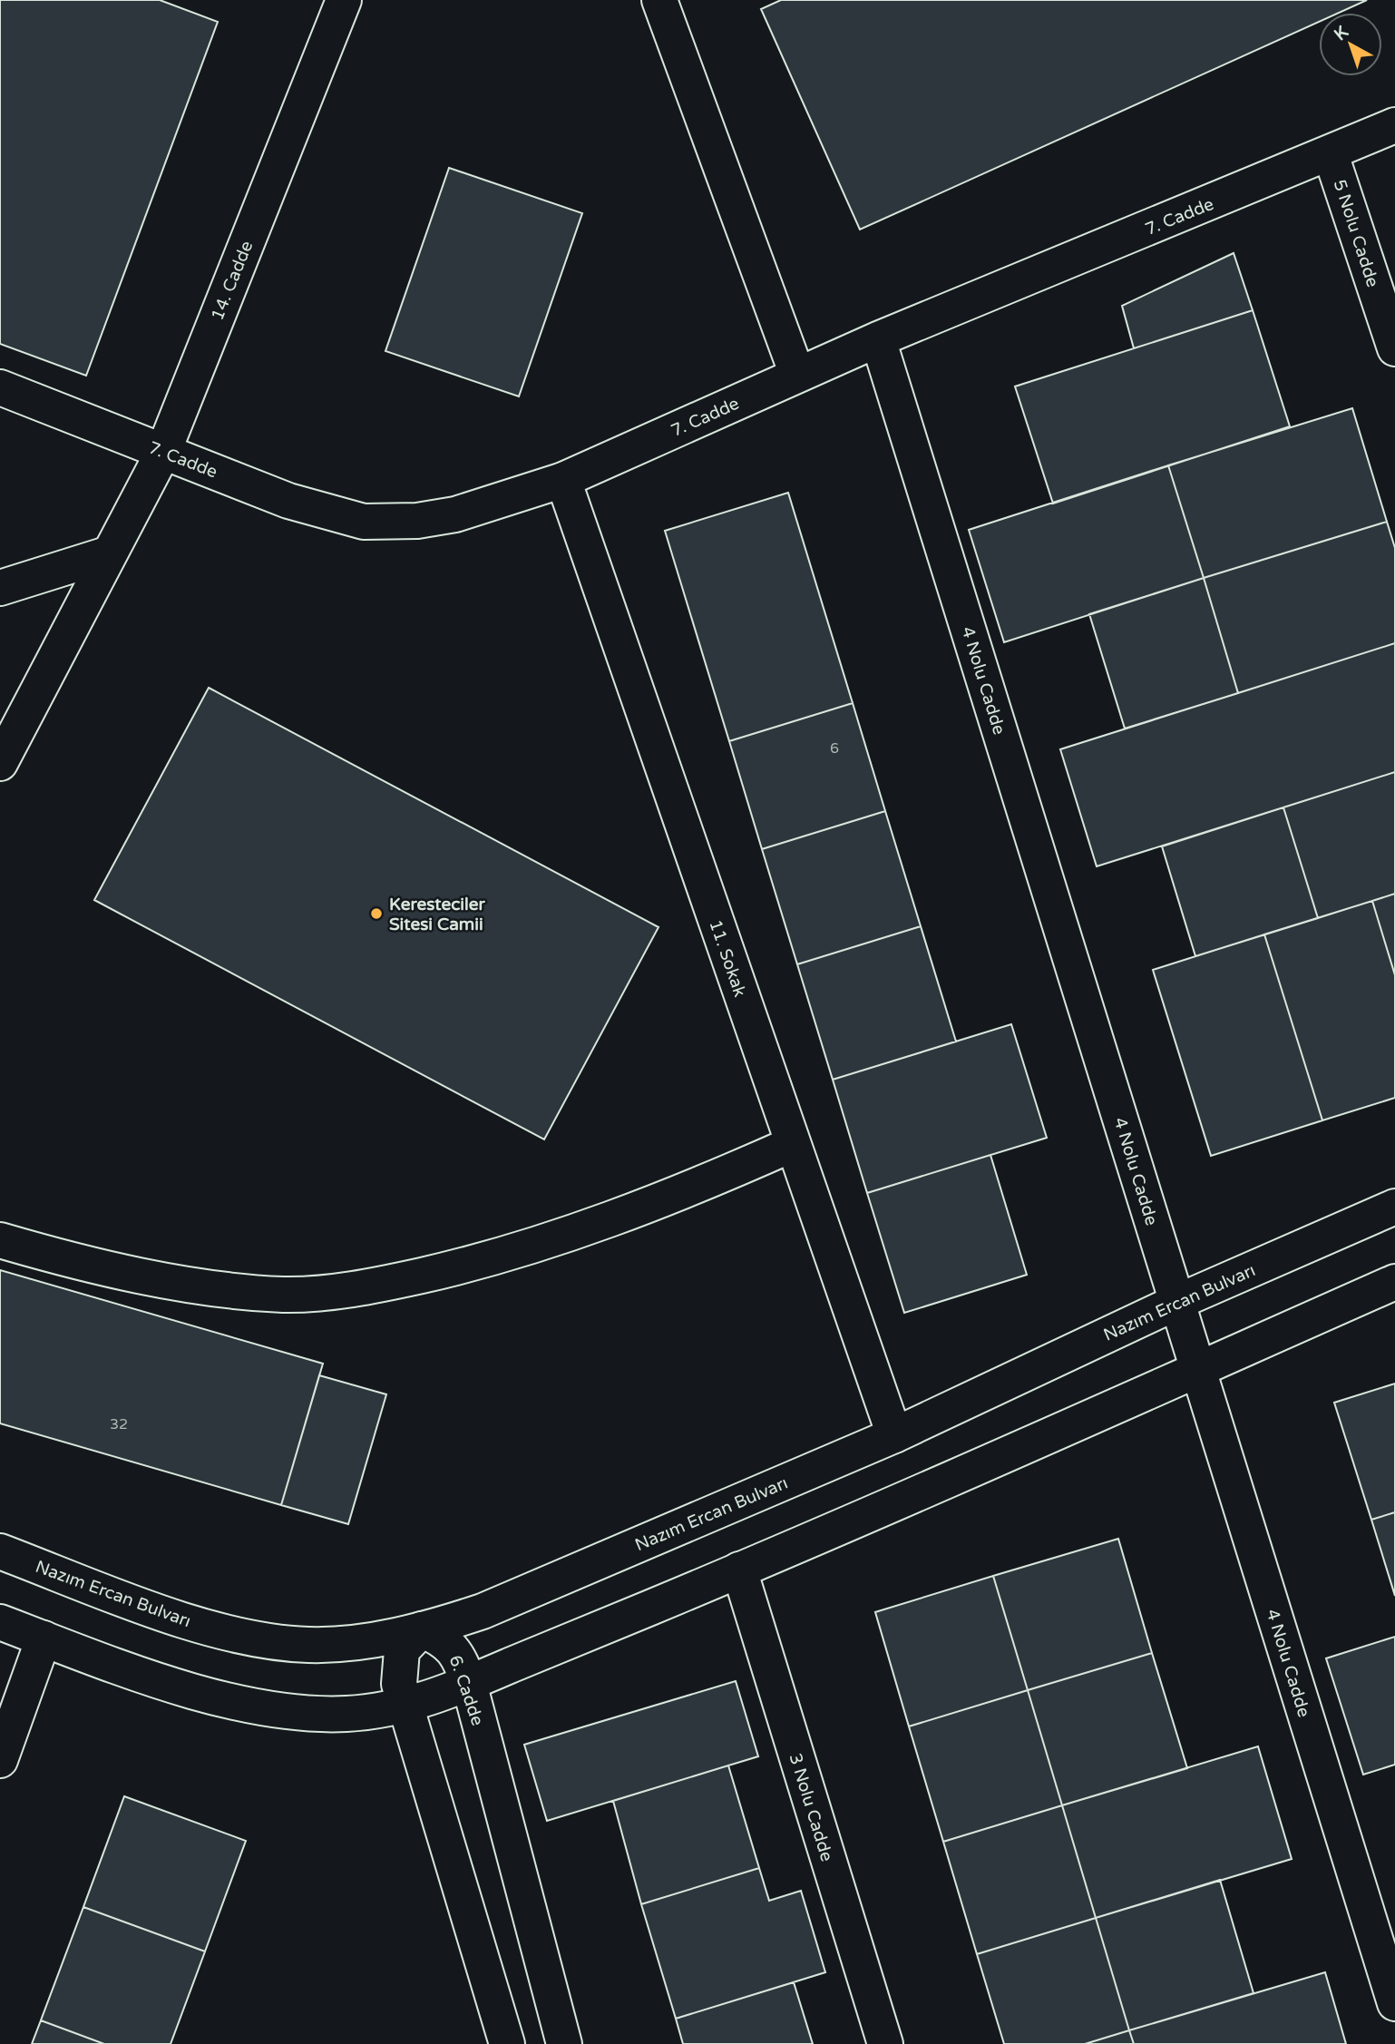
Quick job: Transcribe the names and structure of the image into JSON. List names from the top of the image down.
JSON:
{
  "streets": {
    "street": [
      "7. Cadde",
      "5 Nolu Cadde",
      "14. Cadde",
      "4 Nolu Cadde",
      "11. Sokak",
      "Nazım Ercan Bulvarı",
      "6. Cadde",
      "3 Nolu Cadde"
    ]
  },
  "crossings": [
    ["7. Cadde", "5 Nolu Cadde"],
    ["7. Cadde", "14. Cadde"],
    ["7. Cadde", "4 Nolu Cadde"],
    ["7. Cadde", "11. Sokak"],
    ["4 Nolu Cadde", "Nazım Ercan Bulvarı"],
    ["11. Sokak", "Nazım Ercan Bulvarı"],
    ["Nazım Ercan Bulvarı", "6. Cadde"]
  ],
  "places": ["Keresteciler Sitesi Camii"],
  "house_numbers": ["6", "32"],
  "north": "top left"
}
